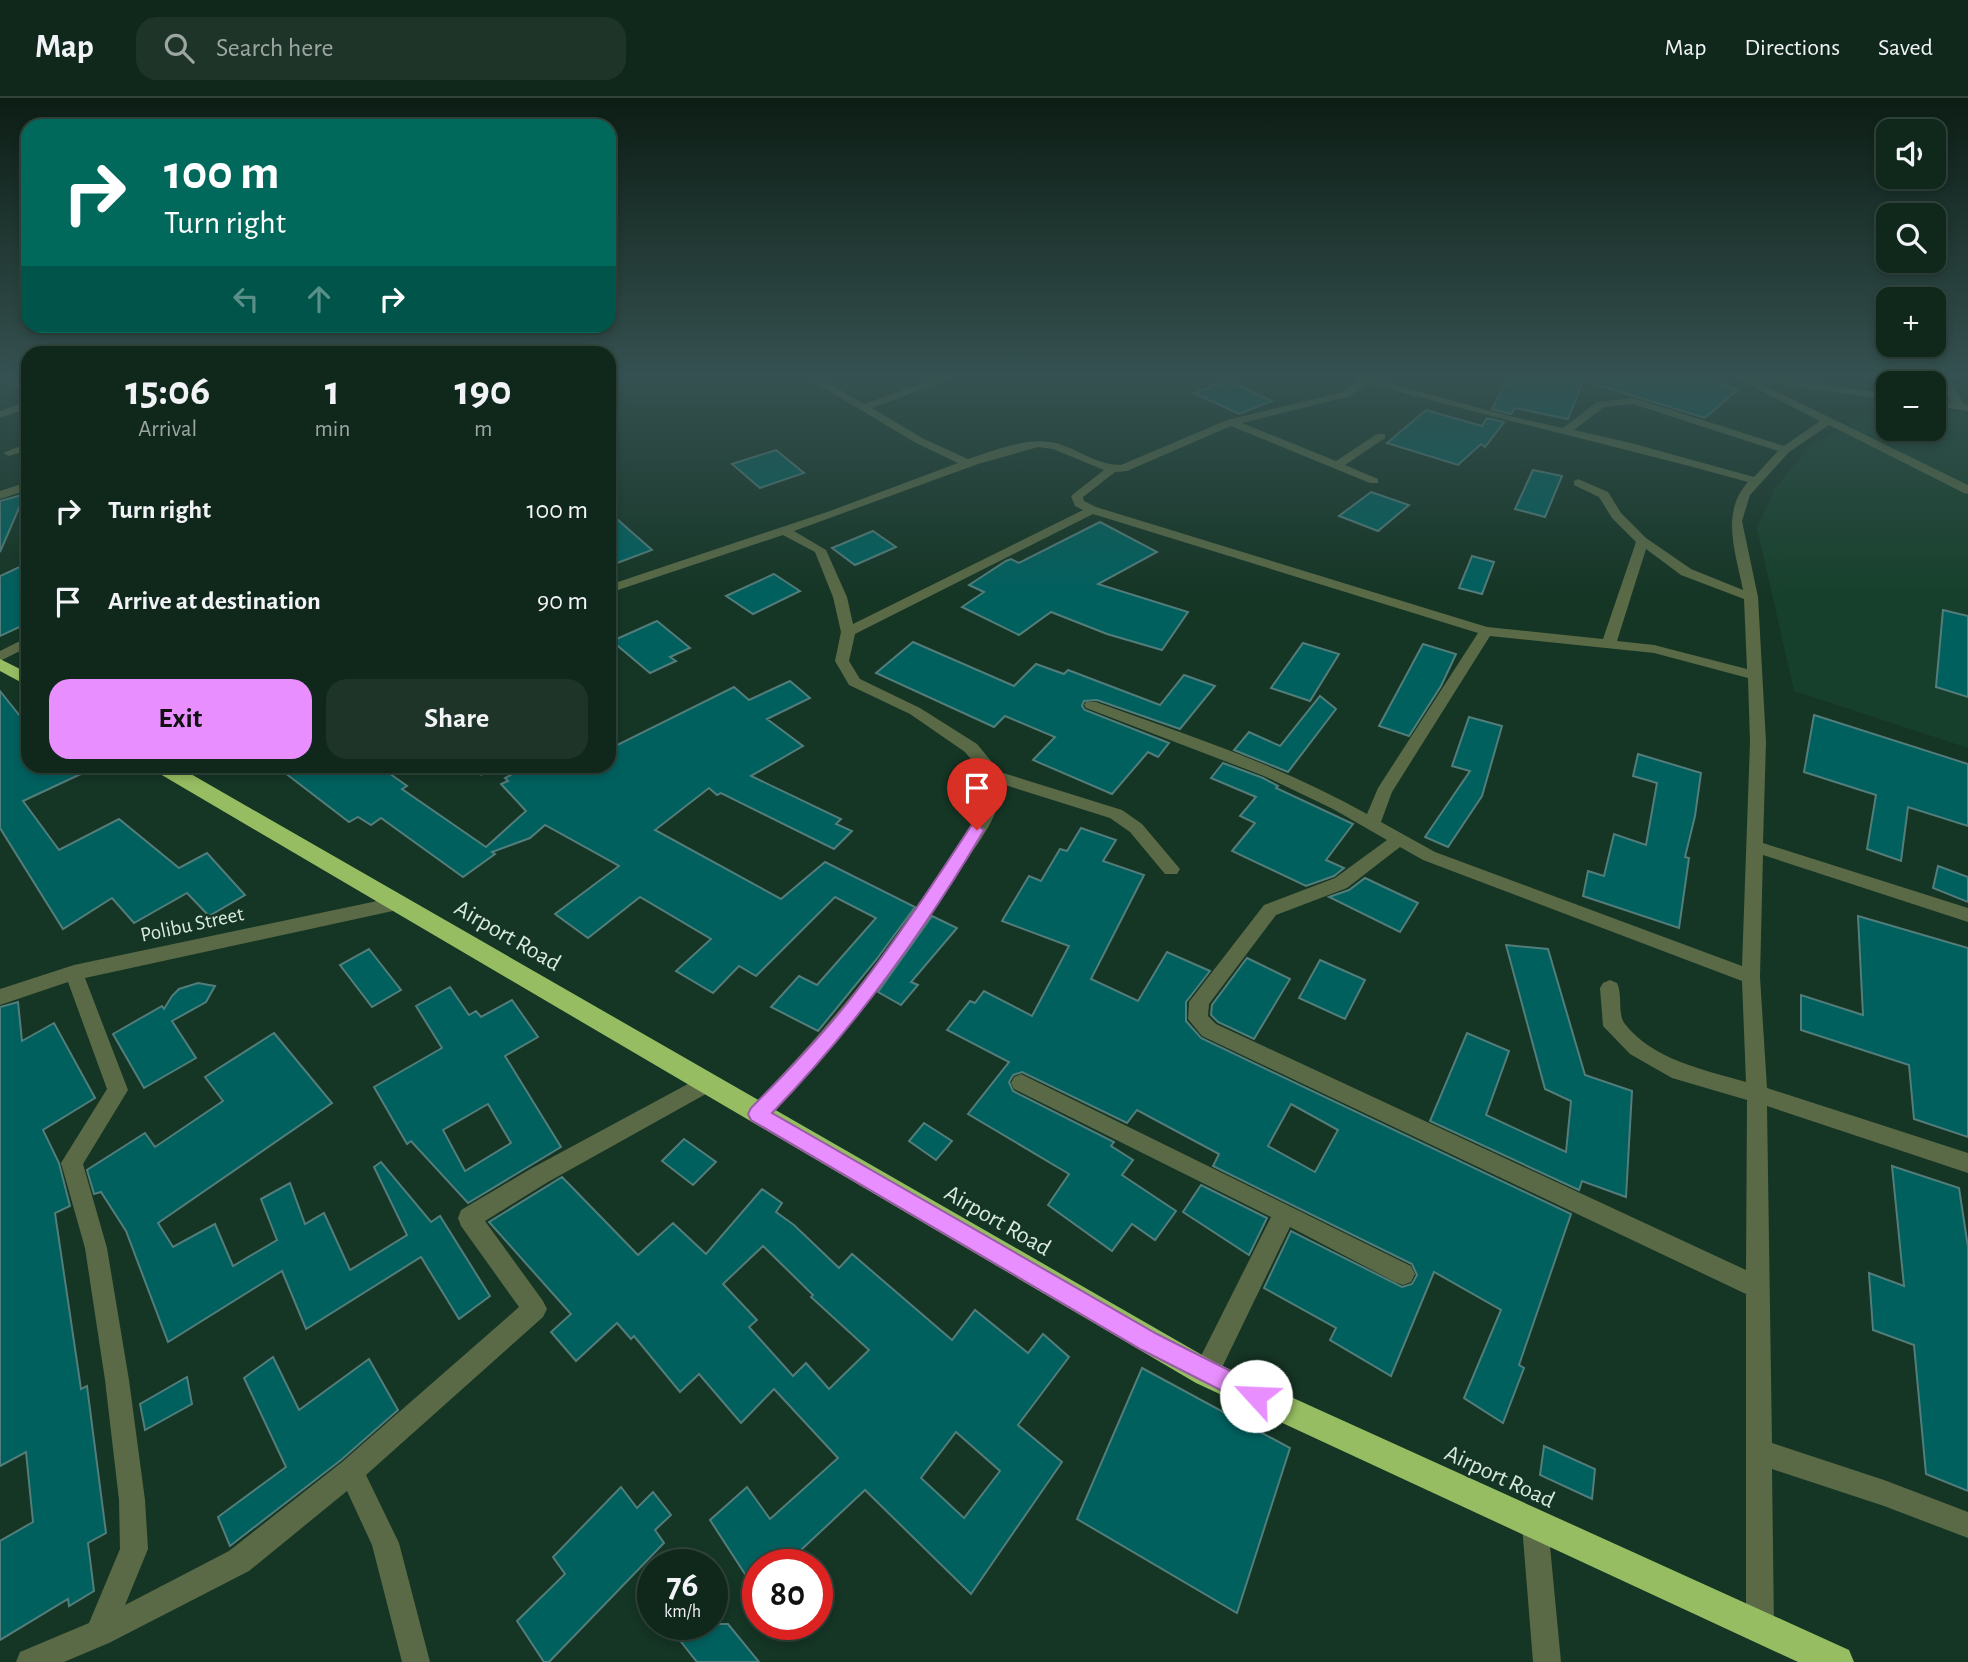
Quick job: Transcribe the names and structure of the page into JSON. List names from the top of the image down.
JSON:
{
  "streets": {
    "highway": ["Airport Road"],
    "street": ["Polibu Street"]
  },
  "crossings": [
    ["Polibu Street", "Airport Road"]
  ],
  "page": {
    "header": "Map",
    "search": "Search here",
    "nav": ["Map", "Directions", "Saved"],
    "map_buttons": ["+", "−"],
    "turn": ["100 m", "Turn right"],
    "eta": [
      "15:06",
      "Arrival",
      "1",
      "min",
      "190",
      "m"
    ],
    "list": [
      {
        "name": "Turn right",
        "value": "100 m"
      },
      {
        "name": "Arrive at destination",
        "value": "90 m"
      }
    ],
    "buttons": ["Exit", "Share"],
    "speed": "76 km/h",
    "limit": "80"
  }
}
